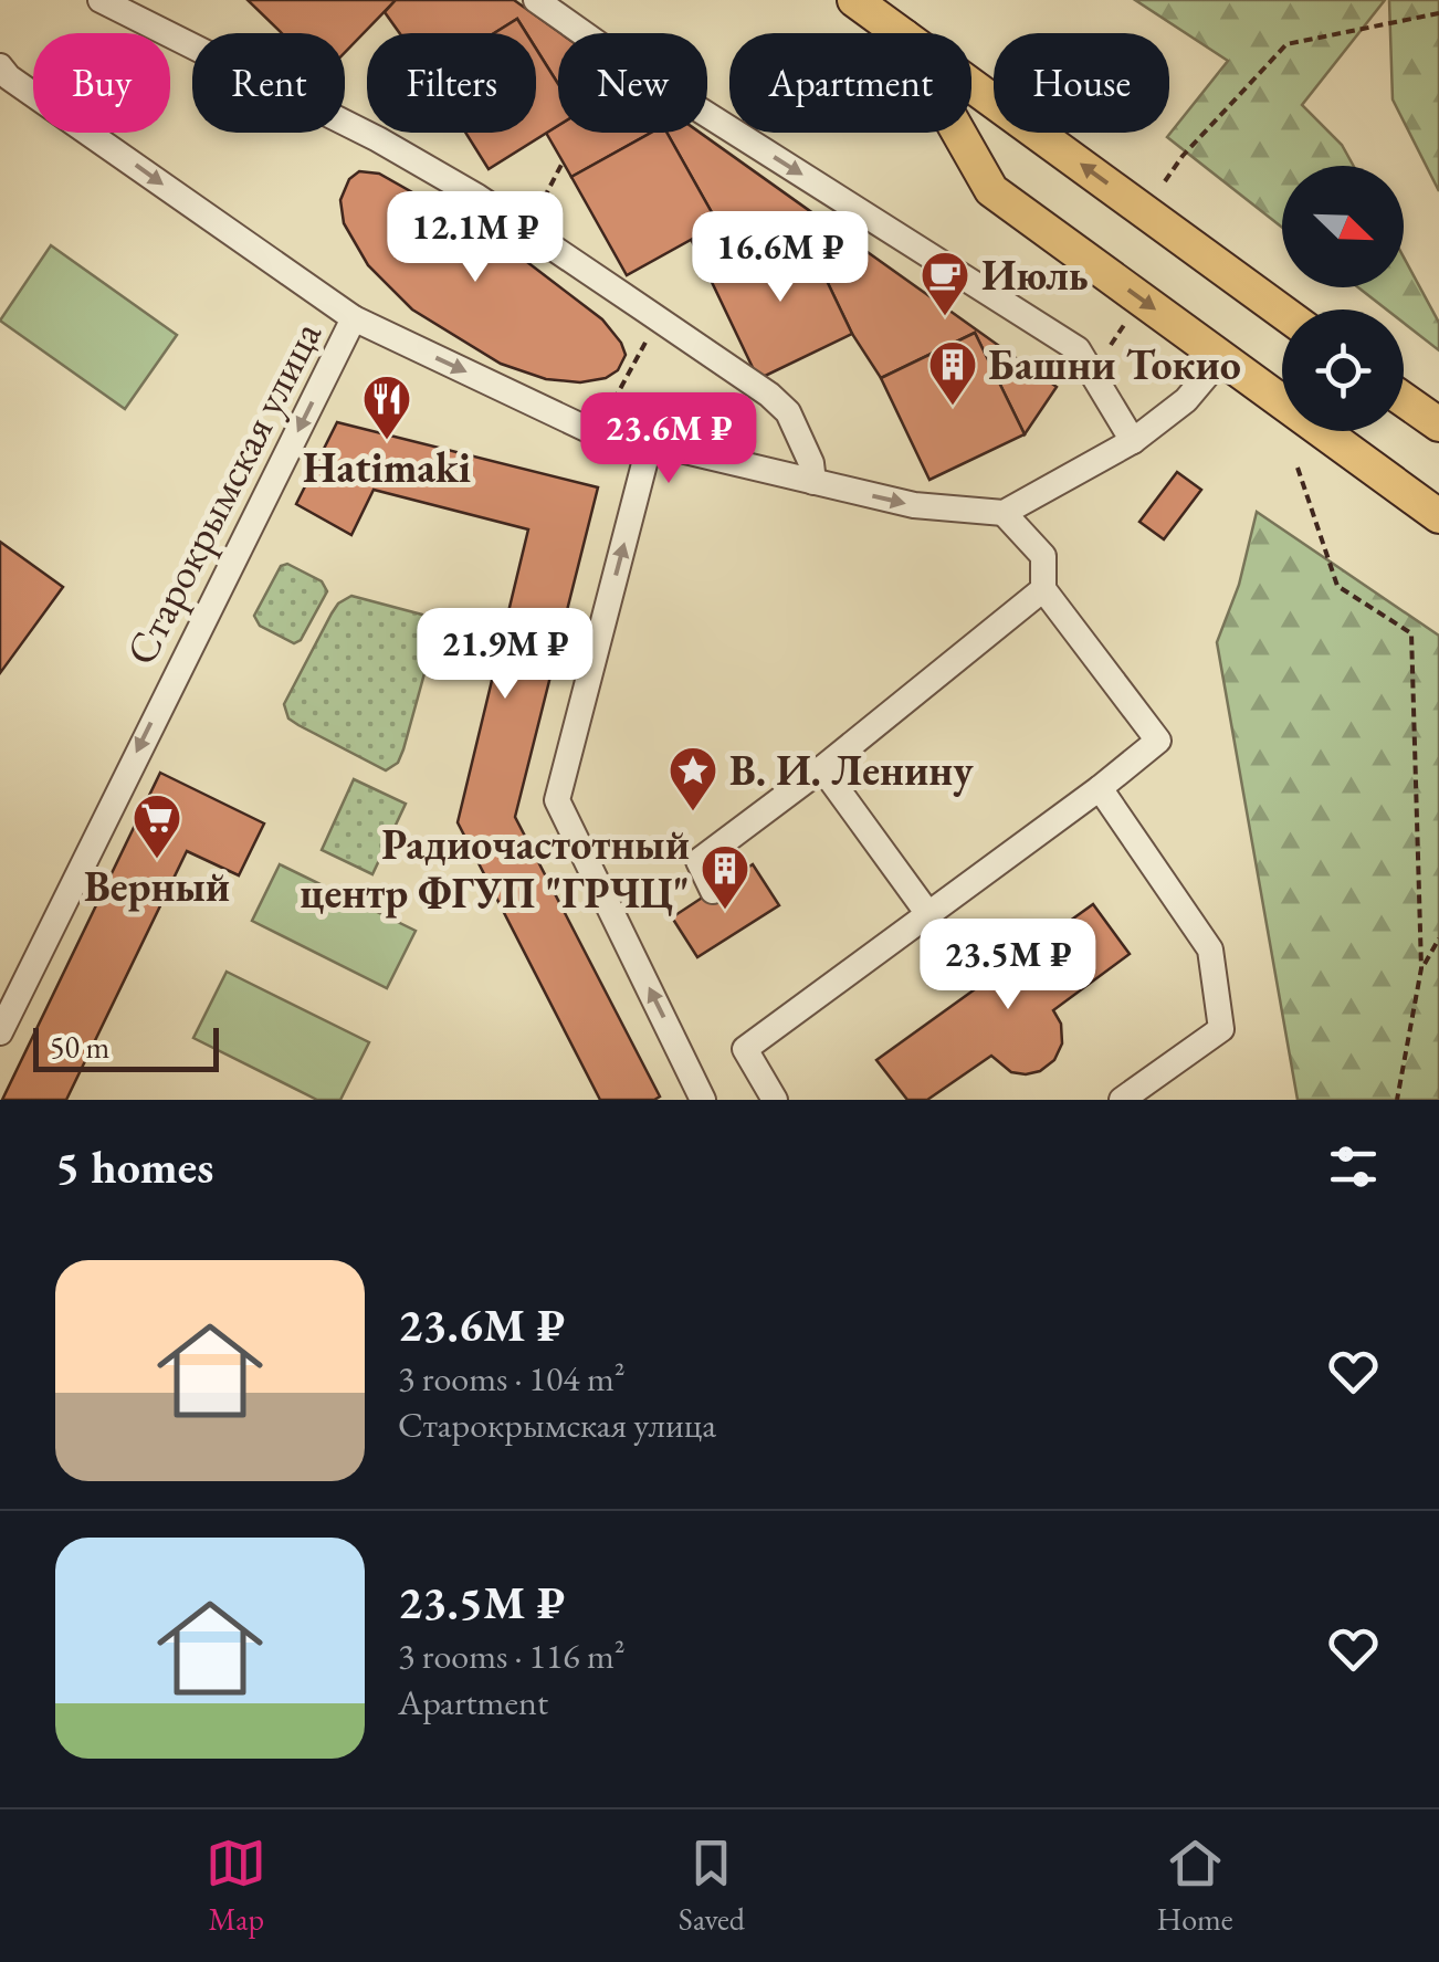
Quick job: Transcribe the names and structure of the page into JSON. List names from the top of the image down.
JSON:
{
  "streets": {
    "street": ["Старокрымская улица"]
  },
  "places": {
    "cafe": ["Июль"],
    "building": ["Башни Токио", "Радиочастотный центр ФГУП \"ГРЧЦ\""],
    "restaurant": ["Hatimaki"],
    "place": ["В. И. Ленину"],
    "supermarket": ["Верный"]
  },
  "scale_bar": "50 m",
  "north": "bottom right",
  "page": {
    "chip": [
      "Buy",
      "Rent",
      "Filters",
      "New",
      "Apartment",
      "House"
    ],
    "price": [
      "12.1M ₽",
      "16.6M ₽",
      "23.6M ₽",
      "21.9M ₽",
      "23.5M ₽"
    ],
    "scale": "50 m",
    "heading": "5 homes",
    "list": [
      {
        "name": "23.6M ₽",
        "note": "3 rooms · 104 m² · Старокрымская улица"
      },
      {
        "name": "23.5M ₽",
        "note": "3 rooms · 116 m² · Apartment"
      }
    ],
    "tabs": ["Map", "Saved", "Home"]
  }
}
